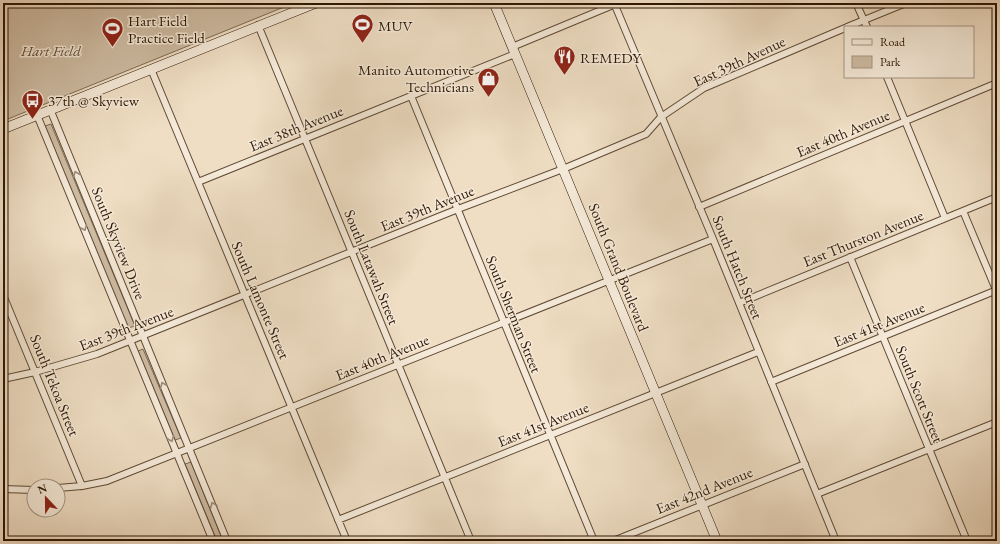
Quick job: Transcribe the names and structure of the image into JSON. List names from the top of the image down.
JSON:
{
  "streets": {
    "main road": ["South Grand Boulevard"],
    "street": [
      "East 39th Avenue",
      "East 38th Avenue",
      "East 40th Avenue",
      "East Thurston Avenue",
      "South Skyview Drive",
      "South Latawah Street",
      "South Hatch Street",
      "South Lamonte Street",
      "South Sherman Street",
      "East 41st Avenue",
      "South Tekoa Street",
      "South Scott Street",
      "East 42nd Avenue"
    ]
  },
  "crossings": [
    ["East 39th Avenue", "South Skyview Drive"],
    ["East 39th Avenue", "South Latawah Street"],
    ["East 39th Avenue", "South Grand Boulevard"],
    ["East 39th Avenue", "South Hatch Street"],
    ["East 39th Avenue", "South Lamonte Street"],
    ["East 39th Avenue", "South Sherman Street"],
    ["East 39th Avenue", "South Tekoa Street"],
    ["East 38th Avenue", "South Latawah Street"],
    ["East 38th Avenue", "South Grand Boulevard"],
    ["East 38th Avenue", "South Hatch Street"],
    ["East 38th Avenue", "South Lamonte Street"],
    ["East 38th Avenue", "South Sherman Street"],
    ["East 40th Avenue", "South Skyview Drive"],
    ["East 40th Avenue", "South Latawah Street"],
    ["East 40th Avenue", "South Grand Boulevard"],
    ["East 40th Avenue", "South Hatch Street"],
    ["East 40th Avenue", "South Lamonte Street"],
    ["East 40th Avenue", "South Sherman Street"],
    ["East 40th Avenue", "South Tekoa Street"],
    ["East Thurston Avenue", "South Hatch Street"],
    ["East Thurston Avenue", "South Scott Street"],
    ["South Latawah Street", "East 41st Avenue"],
    ["South Grand Boulevard", "East 41st Avenue"],
    ["South Grand Boulevard", "East 42nd Avenue"],
    ["South Hatch Street", "East 41st Avenue"],
    ["South Hatch Street", "East 42nd Avenue"],
    ["South Lamonte Street", "East 41st Avenue"],
    ["South Sherman Street", "East 41st Avenue"],
    ["East 41st Avenue", "South Scott Street"]
  ],
  "parks": ["Hart Field"],
  "places": {
    "sports": ["MUV", "Hart Field Practice Field"],
    "restaurant": ["REMEDY"],
    "shop": ["Manito Automotive Technicians"],
    "bus stop": ["37th @ Skyview"]
  },
  "legend": ["Road", "Park"],
  "north": "top"
}
